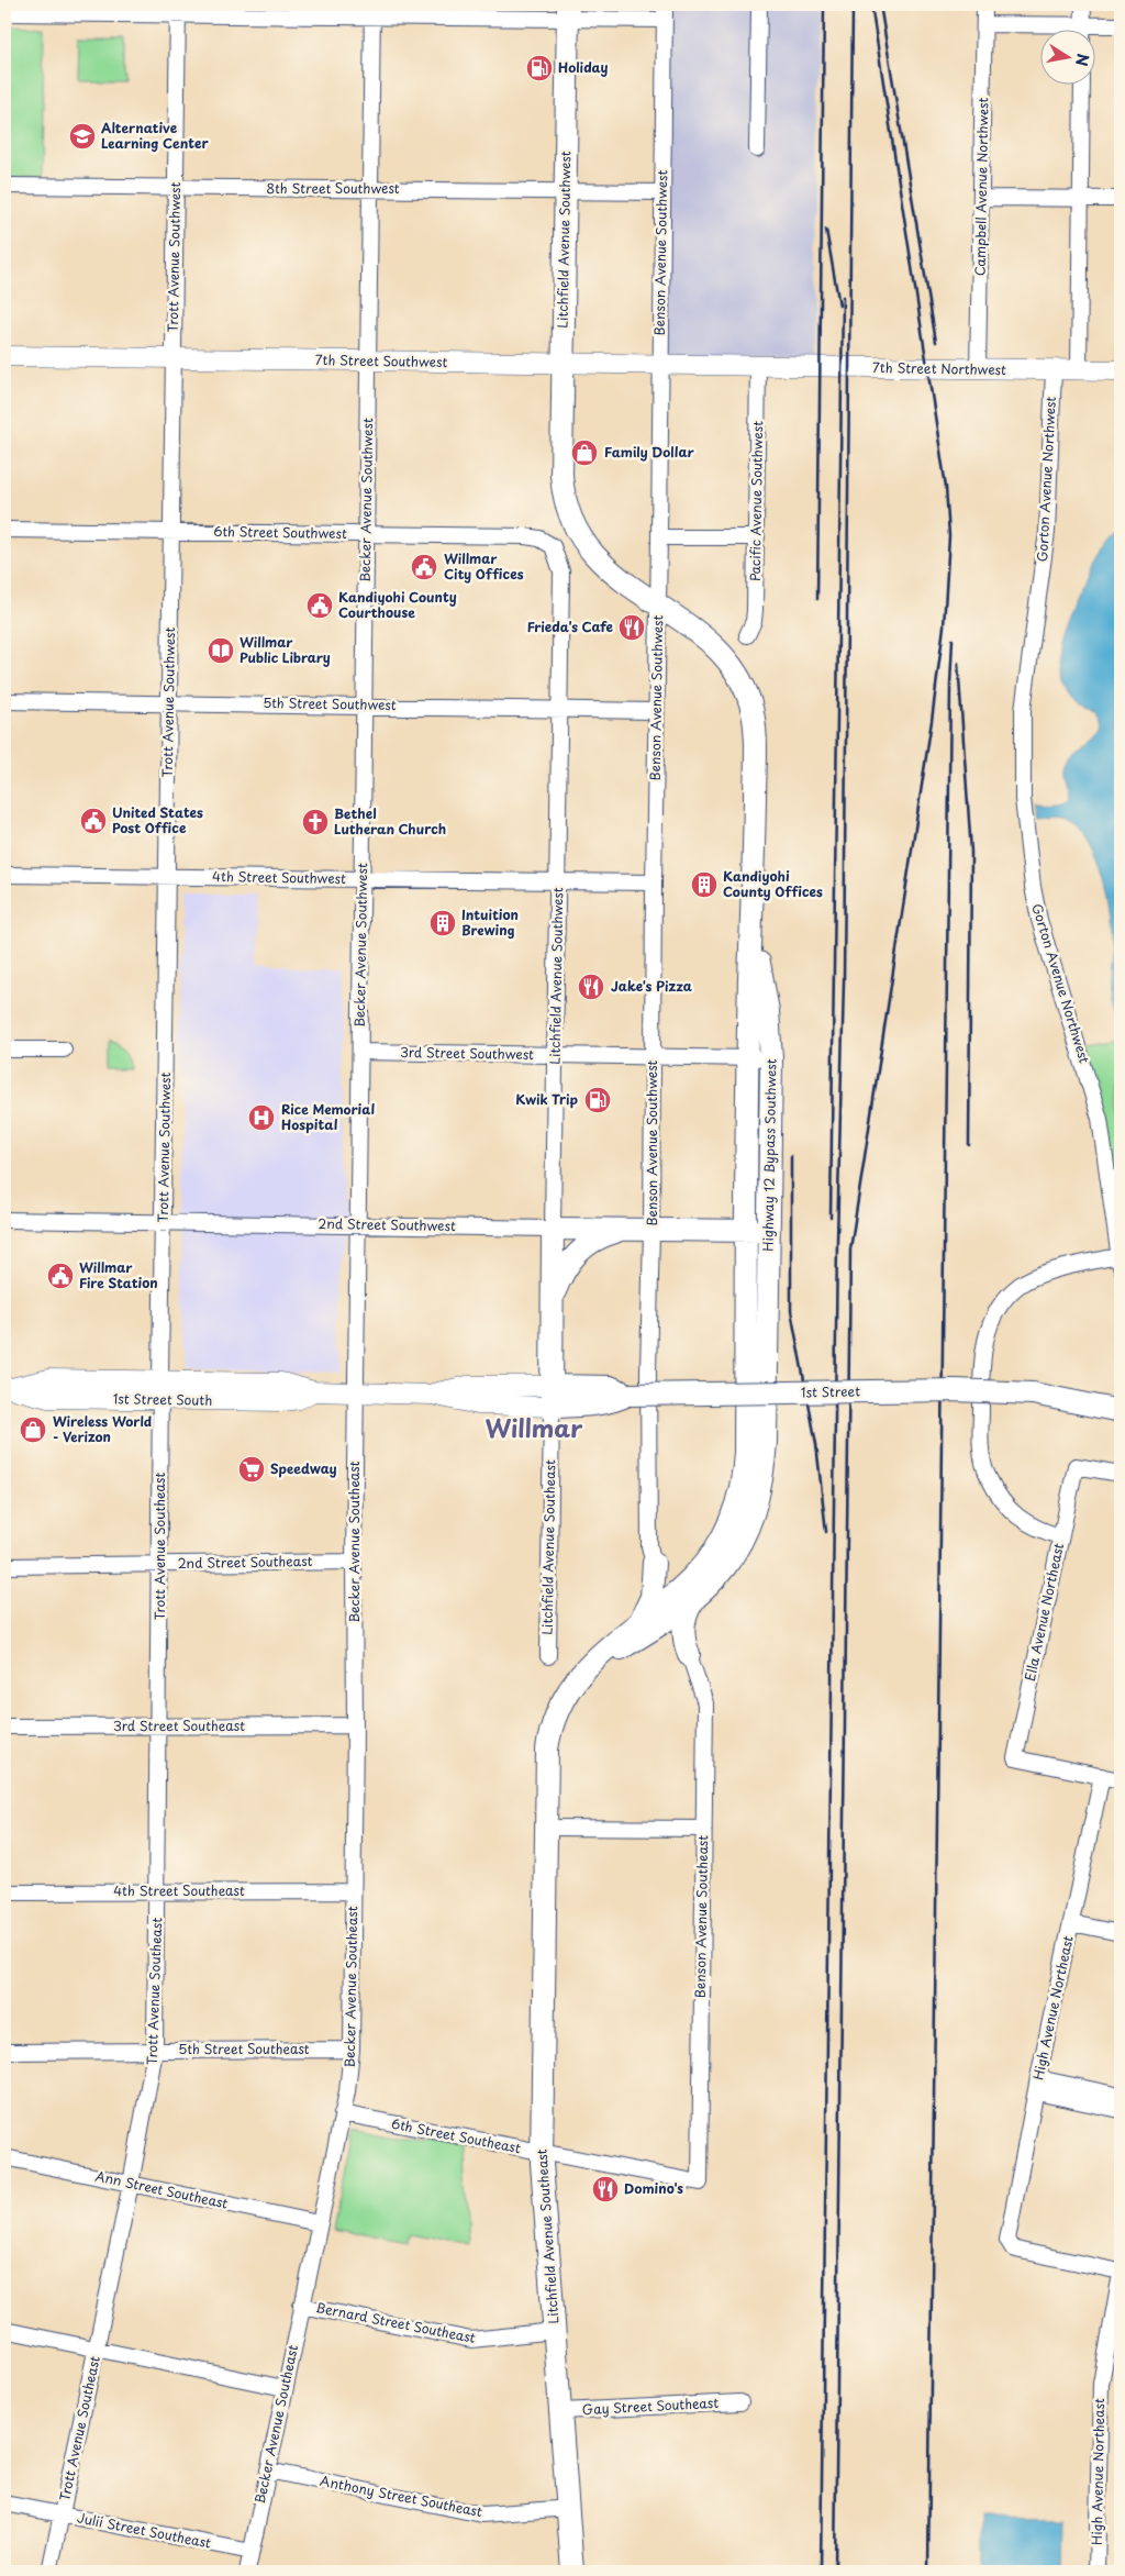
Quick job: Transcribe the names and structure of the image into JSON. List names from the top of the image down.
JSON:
{
  "streets": {
    "highway": [
      "Litchfield Avenue Southwest",
      "Highway 12 Bypass Southwest",
      "2nd Street Southwest",
      "1st Street",
      "Litchfield Avenue Southeast"
    ],
    "main road": ["7th Street Southwest", "7th Street Northwest", "1st Street South"],
    "street": [
      "Campbell Avenue Northwest",
      "8th Street Southwest",
      "Benson Avenue Southwest",
      "Trott Avenue Southwest",
      "Gorton Avenue Northwest",
      "Becker Avenue Southwest",
      "Pacific Avenue Southwest",
      "6th Street Southwest",
      "5th Street Southwest",
      "4th Street Southwest",
      "3rd Street Southwest",
      "Becker Avenue Southeast",
      "Trott Avenue Southeast",
      "2nd Street Southeast",
      "Ella Avenue Northeast",
      "3rd Street Southeast",
      "4th Street Southeast",
      "Benson Avenue Southeast",
      "High Avenue Northeast",
      "5th Street Southeast",
      "6th Street Southeast",
      "Ann Street Southeast",
      "Bernard Street Southeast",
      "Gay Street Southeast",
      "Anthony Street Southeast",
      "Julii Street Southeast"
    ]
  },
  "crossings": [
    ["Campbell Avenue Northwest", "7th Street Northwest"],
    ["8th Street Southwest", "Litchfield Avenue Southwest"],
    ["8th Street Southwest", "Benson Avenue Southwest"],
    ["8th Street Southwest", "Trott Avenue Southwest"],
    ["8th Street Southwest", "Becker Avenue Southwest"],
    ["Litchfield Avenue Southwest", "7th Street Southwest"],
    ["Litchfield Avenue Southwest", "6th Street Southwest"],
    ["Litchfield Avenue Southwest", "5th Street Southwest"],
    ["Litchfield Avenue Southwest", "4th Street Southwest"],
    ["Litchfield Avenue Southwest", "3rd Street Southwest"],
    ["Litchfield Avenue Southwest", "Highway 12 Bypass Southwest"],
    ["Litchfield Avenue Southwest", "2nd Street Southwest"],
    ["Litchfield Avenue Southwest", "1st Street"],
    ["Litchfield Avenue Southwest", "1st Street South"],
    ["Litchfield Avenue Southwest", "Litchfield Avenue Southeast"],
    ["Benson Avenue Southwest", "7th Street Southwest"],
    ["Benson Avenue Southwest", "5th Street Southwest"],
    ["Benson Avenue Southwest", "4th Street Southwest"],
    ["Benson Avenue Southwest", "3rd Street Southwest"],
    ["Benson Avenue Southwest", "Highway 12 Bypass Southwest"],
    ["Benson Avenue Southwest", "2nd Street Southwest"],
    ["Benson Avenue Southwest", "1st Street"],
    ["Trott Avenue Southwest", "7th Street Southwest"],
    ["Trott Avenue Southwest", "6th Street Southwest"],
    ["Trott Avenue Southwest", "5th Street Southwest"],
    ["Trott Avenue Southwest", "4th Street Southwest"],
    ["Trott Avenue Southwest", "2nd Street Southwest"],
    ["Trott Avenue Southwest", "1st Street South"],
    ["Trott Avenue Southwest", "Trott Avenue Southeast"],
    ["7th Street Southwest", "7th Street Northwest"],
    ["7th Street Southwest", "Becker Avenue Southwest"],
    ["7th Street Southwest", "Pacific Avenue Southwest"],
    ["7th Street Northwest", "Gorton Avenue Northwest"],
    ["7th Street Northwest", "Pacific Avenue Southwest"],
    ["Becker Avenue Southwest", "6th Street Southwest"],
    ["Becker Avenue Southwest", "5th Street Southwest"],
    ["Becker Avenue Southwest", "4th Street Southwest"],
    ["Becker Avenue Southwest", "3rd Street Southwest"],
    ["Becker Avenue Southwest", "2nd Street Southwest"],
    ["Becker Avenue Southwest", "1st Street South"],
    ["Becker Avenue Southwest", "Becker Avenue Southeast"],
    ["3rd Street Southwest", "Highway 12 Bypass Southwest"],
    ["Highway 12 Bypass Southwest", "2nd Street Southwest"],
    ["Highway 12 Bypass Southwest", "Litchfield Avenue Southeast"],
    ["1st Street", "1st Street South"],
    ["1st Street", "Litchfield Avenue Southeast"],
    ["1st Street South", "Becker Avenue Southeast"],
    ["1st Street South", "Trott Avenue Southeast"],
    ["1st Street South", "Litchfield Avenue Southeast"],
    ["Becker Avenue Southeast", "2nd Street Southeast"],
    ["Becker Avenue Southeast", "3rd Street Southeast"],
    ["Becker Avenue Southeast", "4th Street Southeast"],
    ["Becker Avenue Southeast", "5th Street Southeast"],
    ["Becker Avenue Southeast", "6th Street Southeast"],
    ["Becker Avenue Southeast", "Ann Street Southeast"],
    ["Becker Avenue Southeast", "Bernard Street Southeast"],
    ["Becker Avenue Southeast", "Anthony Street Southeast"],
    ["Becker Avenue Southeast", "Julii Street Southeast"],
    ["Trott Avenue Southeast", "2nd Street Southeast"],
    ["Trott Avenue Southeast", "3rd Street Southeast"],
    ["Trott Avenue Southeast", "4th Street Southeast"],
    ["Trott Avenue Southeast", "5th Street Southeast"],
    ["Trott Avenue Southeast", "Ann Street Southeast"],
    ["Trott Avenue Southeast", "Julii Street Southeast"],
    ["Litchfield Avenue Southeast", "6th Street Southeast"],
    ["Litchfield Avenue Southeast", "Bernard Street Southeast"],
    ["Litchfield Avenue Southeast", "Gay Street Southeast"],
    ["Litchfield Avenue Southeast", "Anthony Street Southeast"],
    ["Ella Avenue Northeast", "High Avenue Northeast"],
    ["Benson Avenue Southeast", "6th Street Southeast"]
  ],
  "districts": ["Willmar"],
  "places": {
    "fuel station": ["Holiday", "Kwik Trip"],
    "school or university": ["Alternative Learning Center"],
    "shop": ["Family Dollar", "Wireless World - Verizon"],
    "public building": [
      "Willmar City Offices",
      "Kandiyohi County Courthouse",
      "United States Post Office",
      "Willmar Fire Station"
    ],
    "restaurant": ["Frieda's Cafe", "Jake's Pizza", "Domino's"],
    "library": ["Willmar Public Library"],
    "church": ["Bethel Lutheran Church"],
    "building": ["Kandiyohi County Offices", "Intuition Brewing"],
    "hospital": ["Rice Memorial Hospital"],
    "supermarket": ["Speedway"]
  },
  "north": "right"
}
